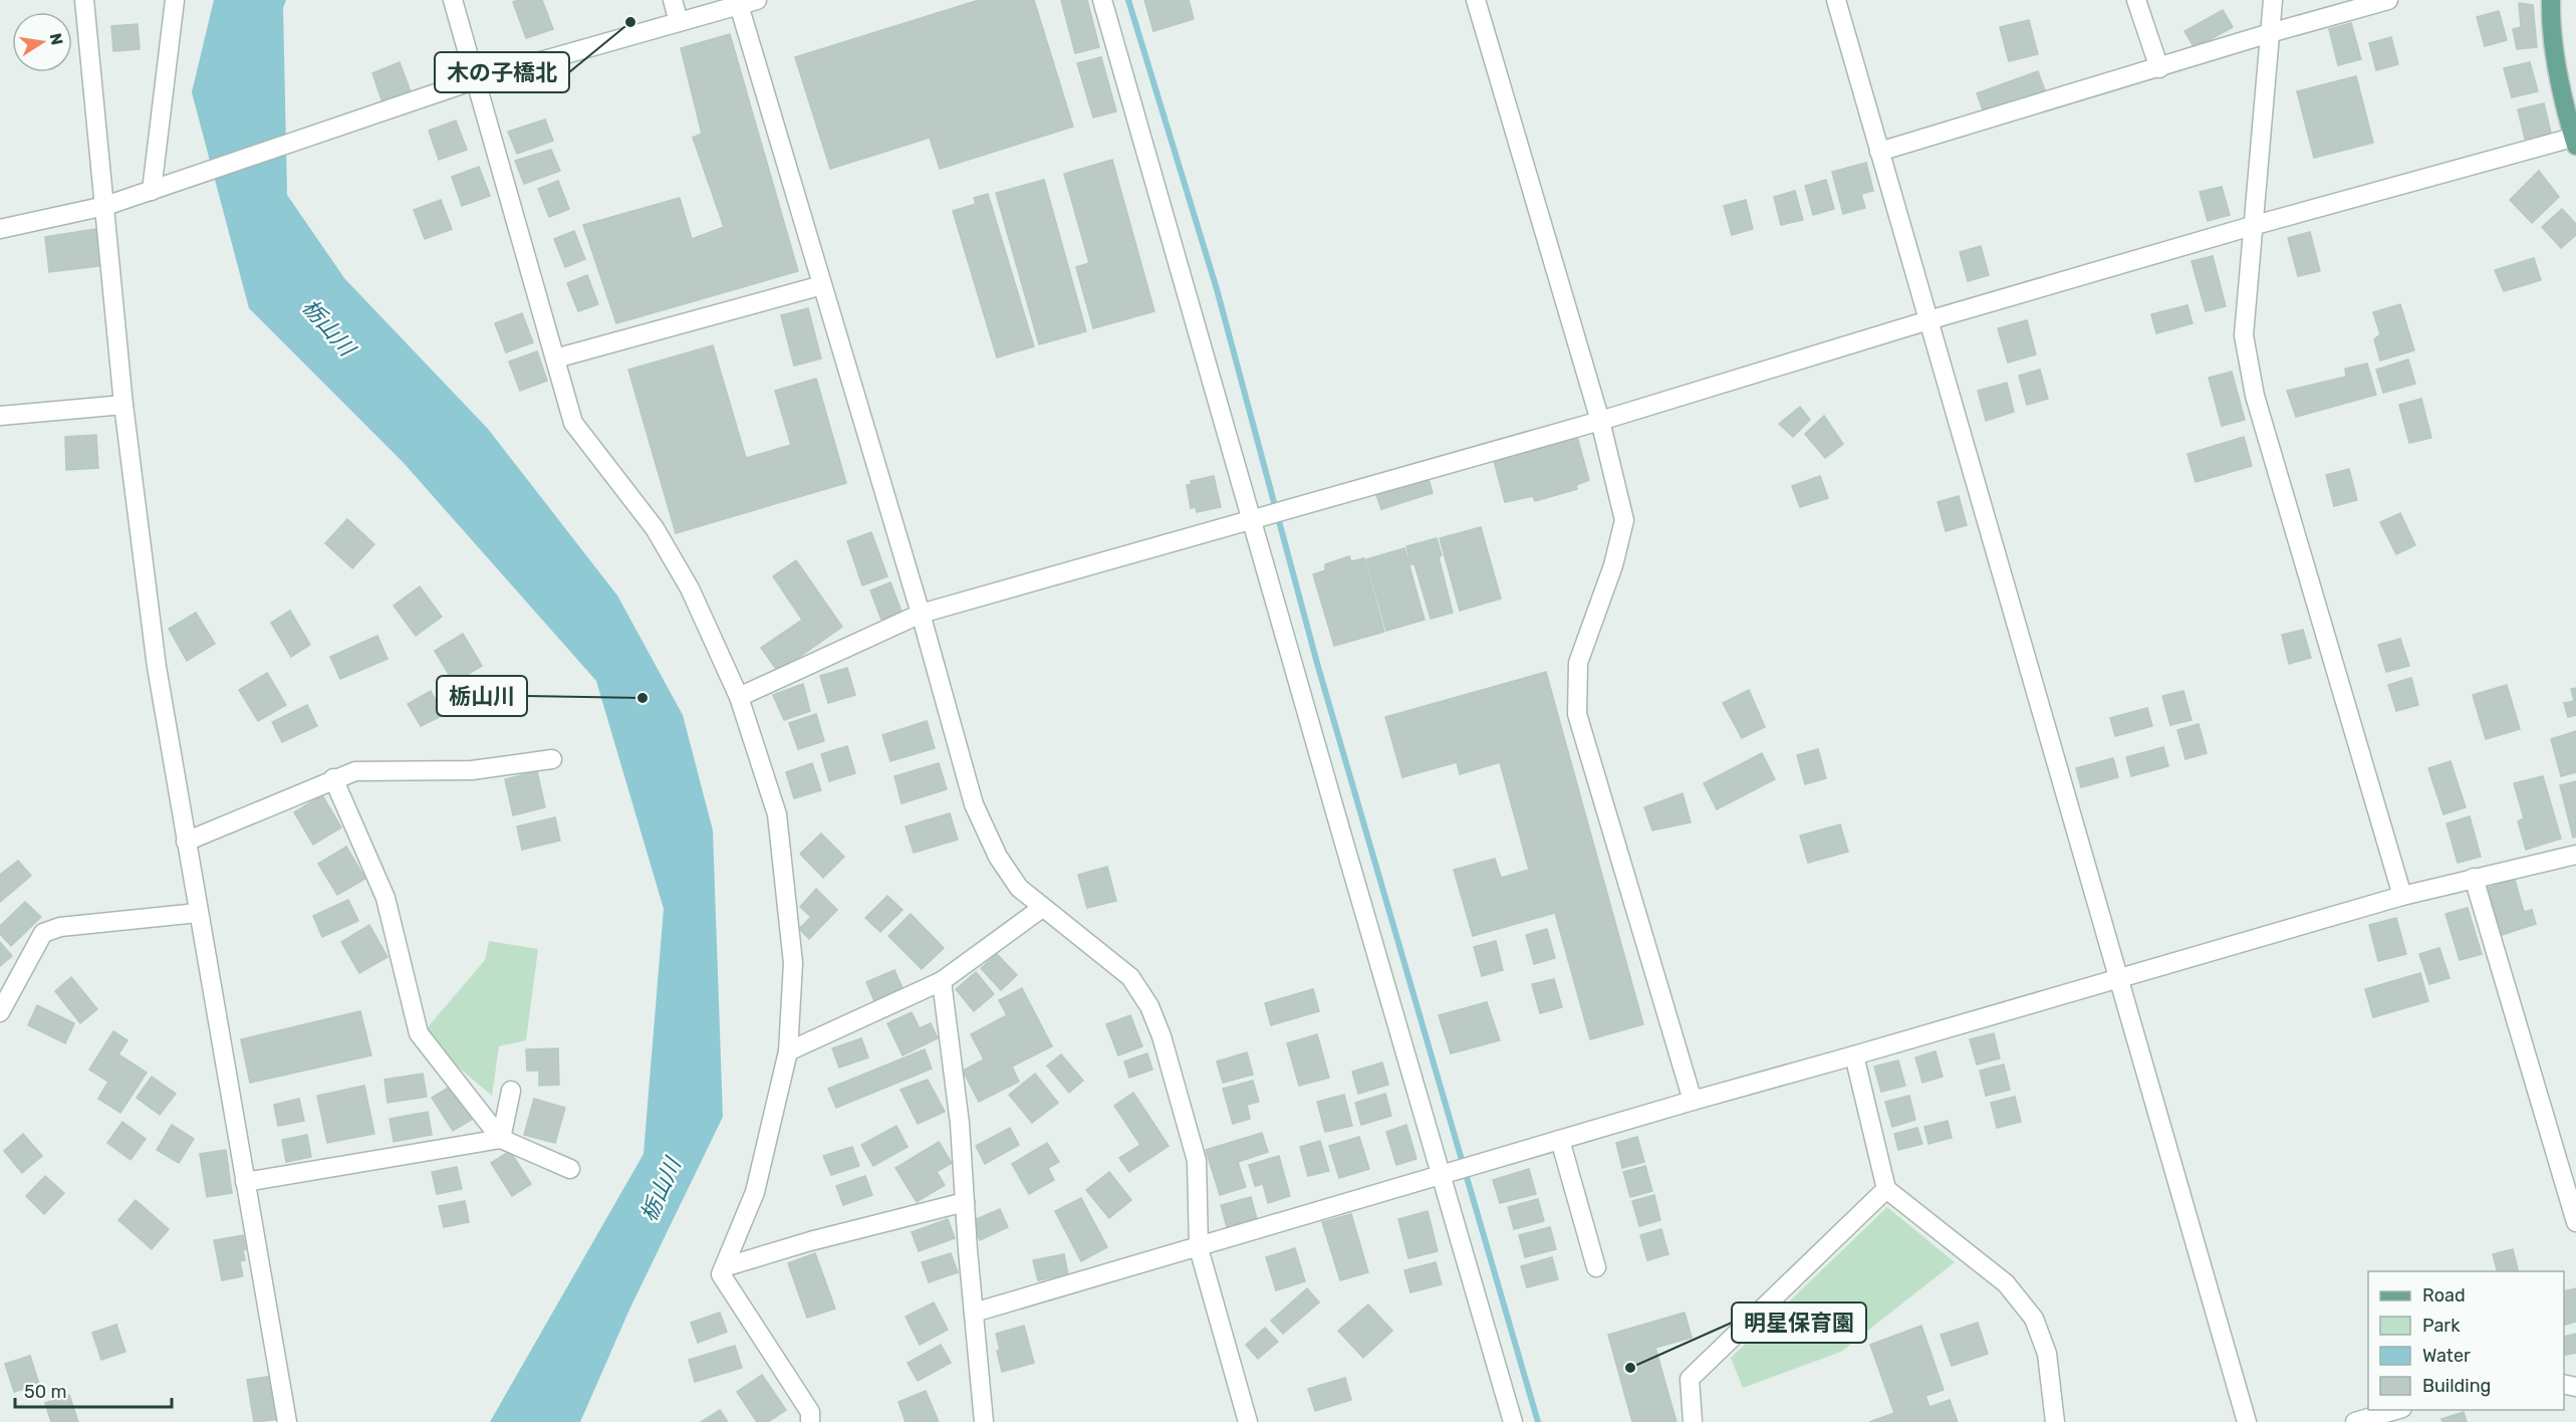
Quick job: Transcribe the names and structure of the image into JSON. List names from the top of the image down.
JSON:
{
  "water": ["栃山川"],
  "places": ["木の子橋北", "栃山川", "明星保育園"],
  "legend": [
    "Road",
    "Park",
    "Water",
    "Building"
  ],
  "scale_bar": "50 m",
  "north": "right"
}
